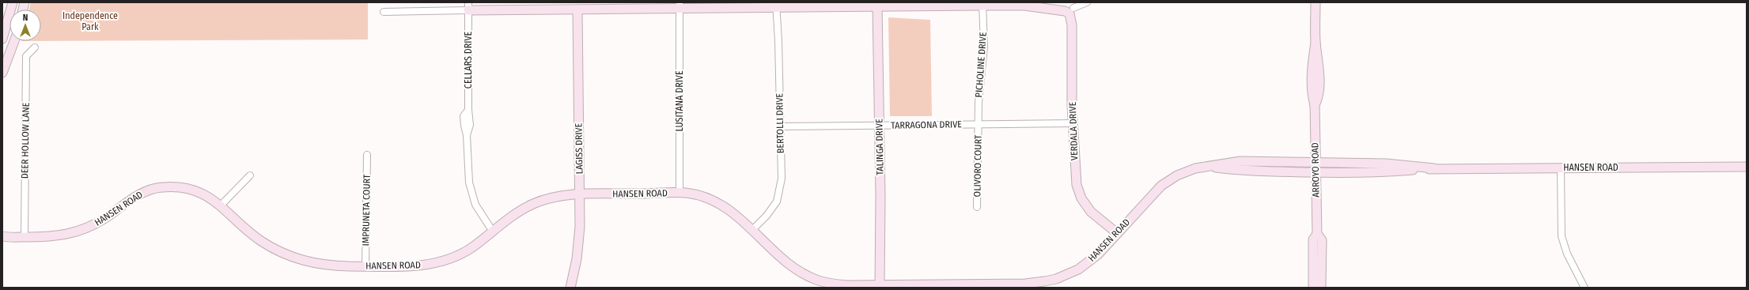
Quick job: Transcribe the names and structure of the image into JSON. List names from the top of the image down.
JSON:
{
  "streets": {
    "street": [
      "CELLARS DRIVE",
      "PICHOLINE DRIVE",
      "LUSITANA DRIVE",
      "BERTOLLI DRIVE",
      "TARRAGONA DRIVE",
      "VERDALA DRIVE",
      "DEER HOLLOW LANE",
      "TALINGA DRIVE",
      "LAGISS DRIVE",
      "OLIVORO COURT",
      "HANSEN ROAD",
      "ARROYO ROAD",
      "IMPRUNETA COURT"
    ]
  },
  "crossings": [
    ["CELLARS DRIVE", "HANSEN ROAD"],
    ["PICHOLINE DRIVE", "TARRAGONA DRIVE"],
    ["PICHOLINE DRIVE", "OLIVORO COURT"],
    ["LUSITANA DRIVE", "HANSEN ROAD"],
    ["BERTOLLI DRIVE", "TARRAGONA DRIVE"],
    ["BERTOLLI DRIVE", "HANSEN ROAD"],
    ["TARRAGONA DRIVE", "VERDALA DRIVE"],
    ["TARRAGONA DRIVE", "TALINGA DRIVE"],
    ["TARRAGONA DRIVE", "OLIVORO COURT"],
    ["VERDALA DRIVE", "HANSEN ROAD"],
    ["DEER HOLLOW LANE", "HANSEN ROAD"],
    ["TALINGA DRIVE", "HANSEN ROAD"],
    ["LAGISS DRIVE", "HANSEN ROAD"],
    ["HANSEN ROAD", "ARROYO ROAD"],
    ["HANSEN ROAD", "IMPRUNETA COURT"]
  ],
  "parks": ["Independence Park"],
  "north": "top"
}
